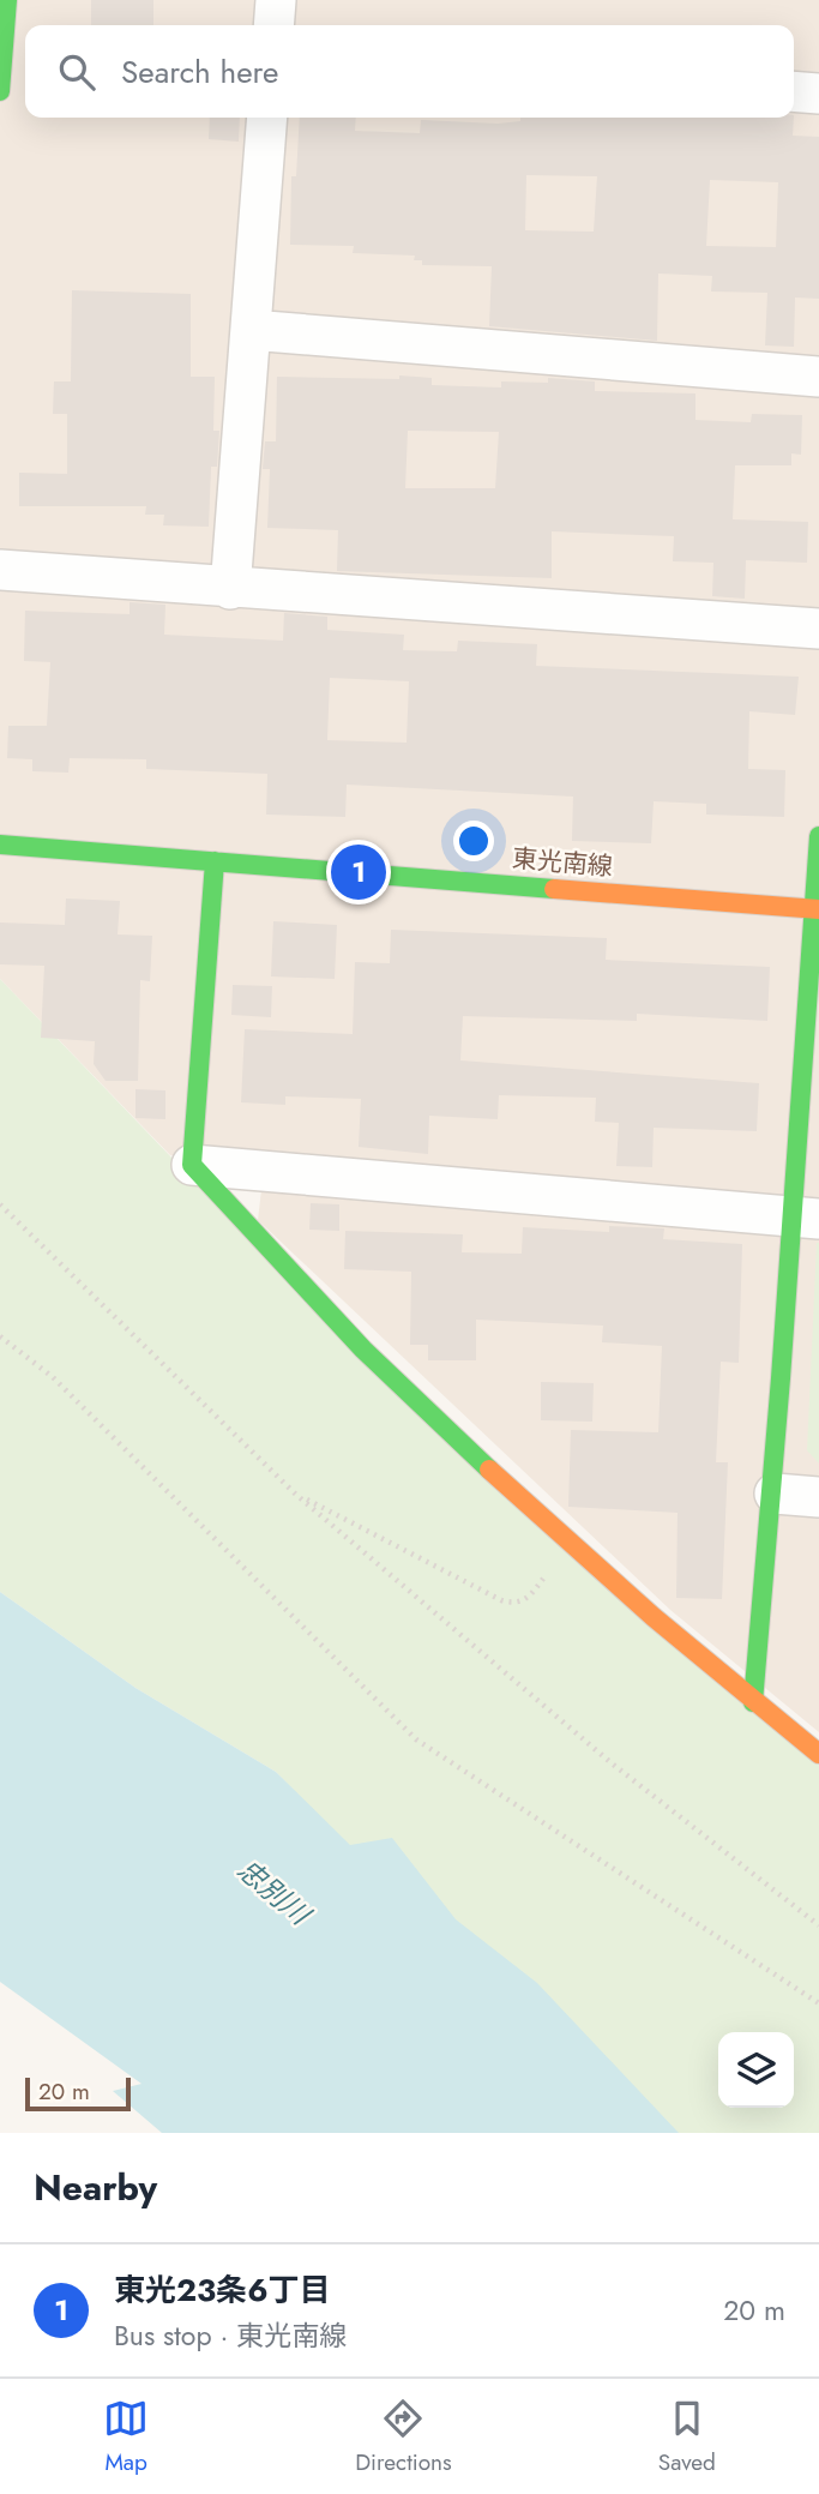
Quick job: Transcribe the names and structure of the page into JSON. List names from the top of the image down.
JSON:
{
  "streets": {
    "street": ["東光南線"]
  },
  "water": ["忠別川"],
  "scale_bar": "20 m",
  "page": {
    "search": "Search here",
    "pins": "1",
    "scale": "20 m",
    "heading": "Nearby",
    "list": [
      {
        "mark": "1",
        "name": "東光23条6丁目",
        "note": "Bus stop · 東光南線",
        "value": "20 m"
      }
    ],
    "nav": ["Map", "Directions", "Saved"]
  }
}
